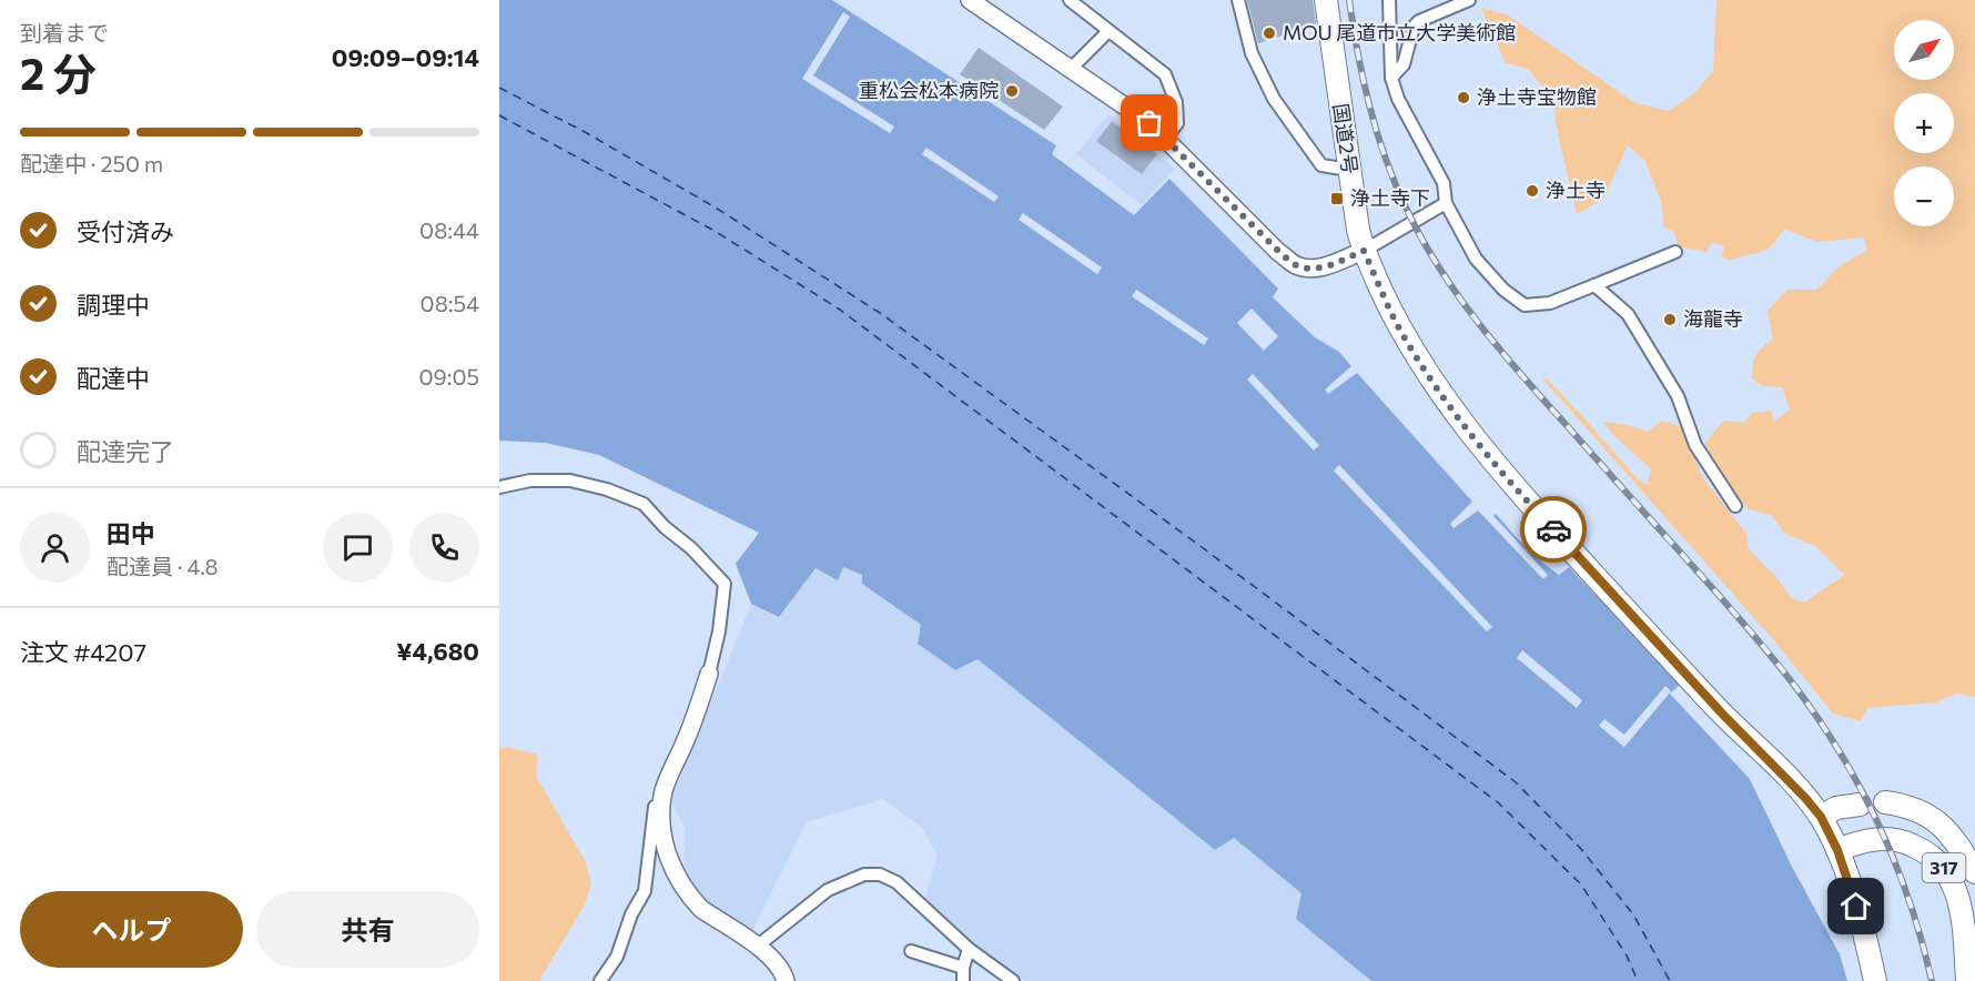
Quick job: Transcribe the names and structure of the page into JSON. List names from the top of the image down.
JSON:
{
  "streets": {
    "highway": ["国道2号", "317"]
  },
  "crossings": [
    ["国道2号", "317"]
  ],
  "places": {
    "other": [
      "MOU 尾道市立大学美術館",
      "重松会松本病院",
      "浄土寺宝物館",
      "浄土寺",
      "海龍寺"
    ],
    "transit": ["浄土寺下"]
  },
  "north": "top right",
  "page": {
    "heading": ["2 分", "到着まで", "09:09–09:14"],
    "panel": [
      "田中",
      "配達員 · 4.8",
      "注文 #4207",
      "¥4,680"
    ],
    "map_buttons": ["+", "−"],
    "bar": "配達中 · 250 m",
    "list": [
      ["受付済み", "08:44"],
      ["調理中", "08:54"],
      ["配達中", "09:05"],
      "配達完了"
    ],
    "buttons": ["ヘルプ", "共有"]
  }
}
